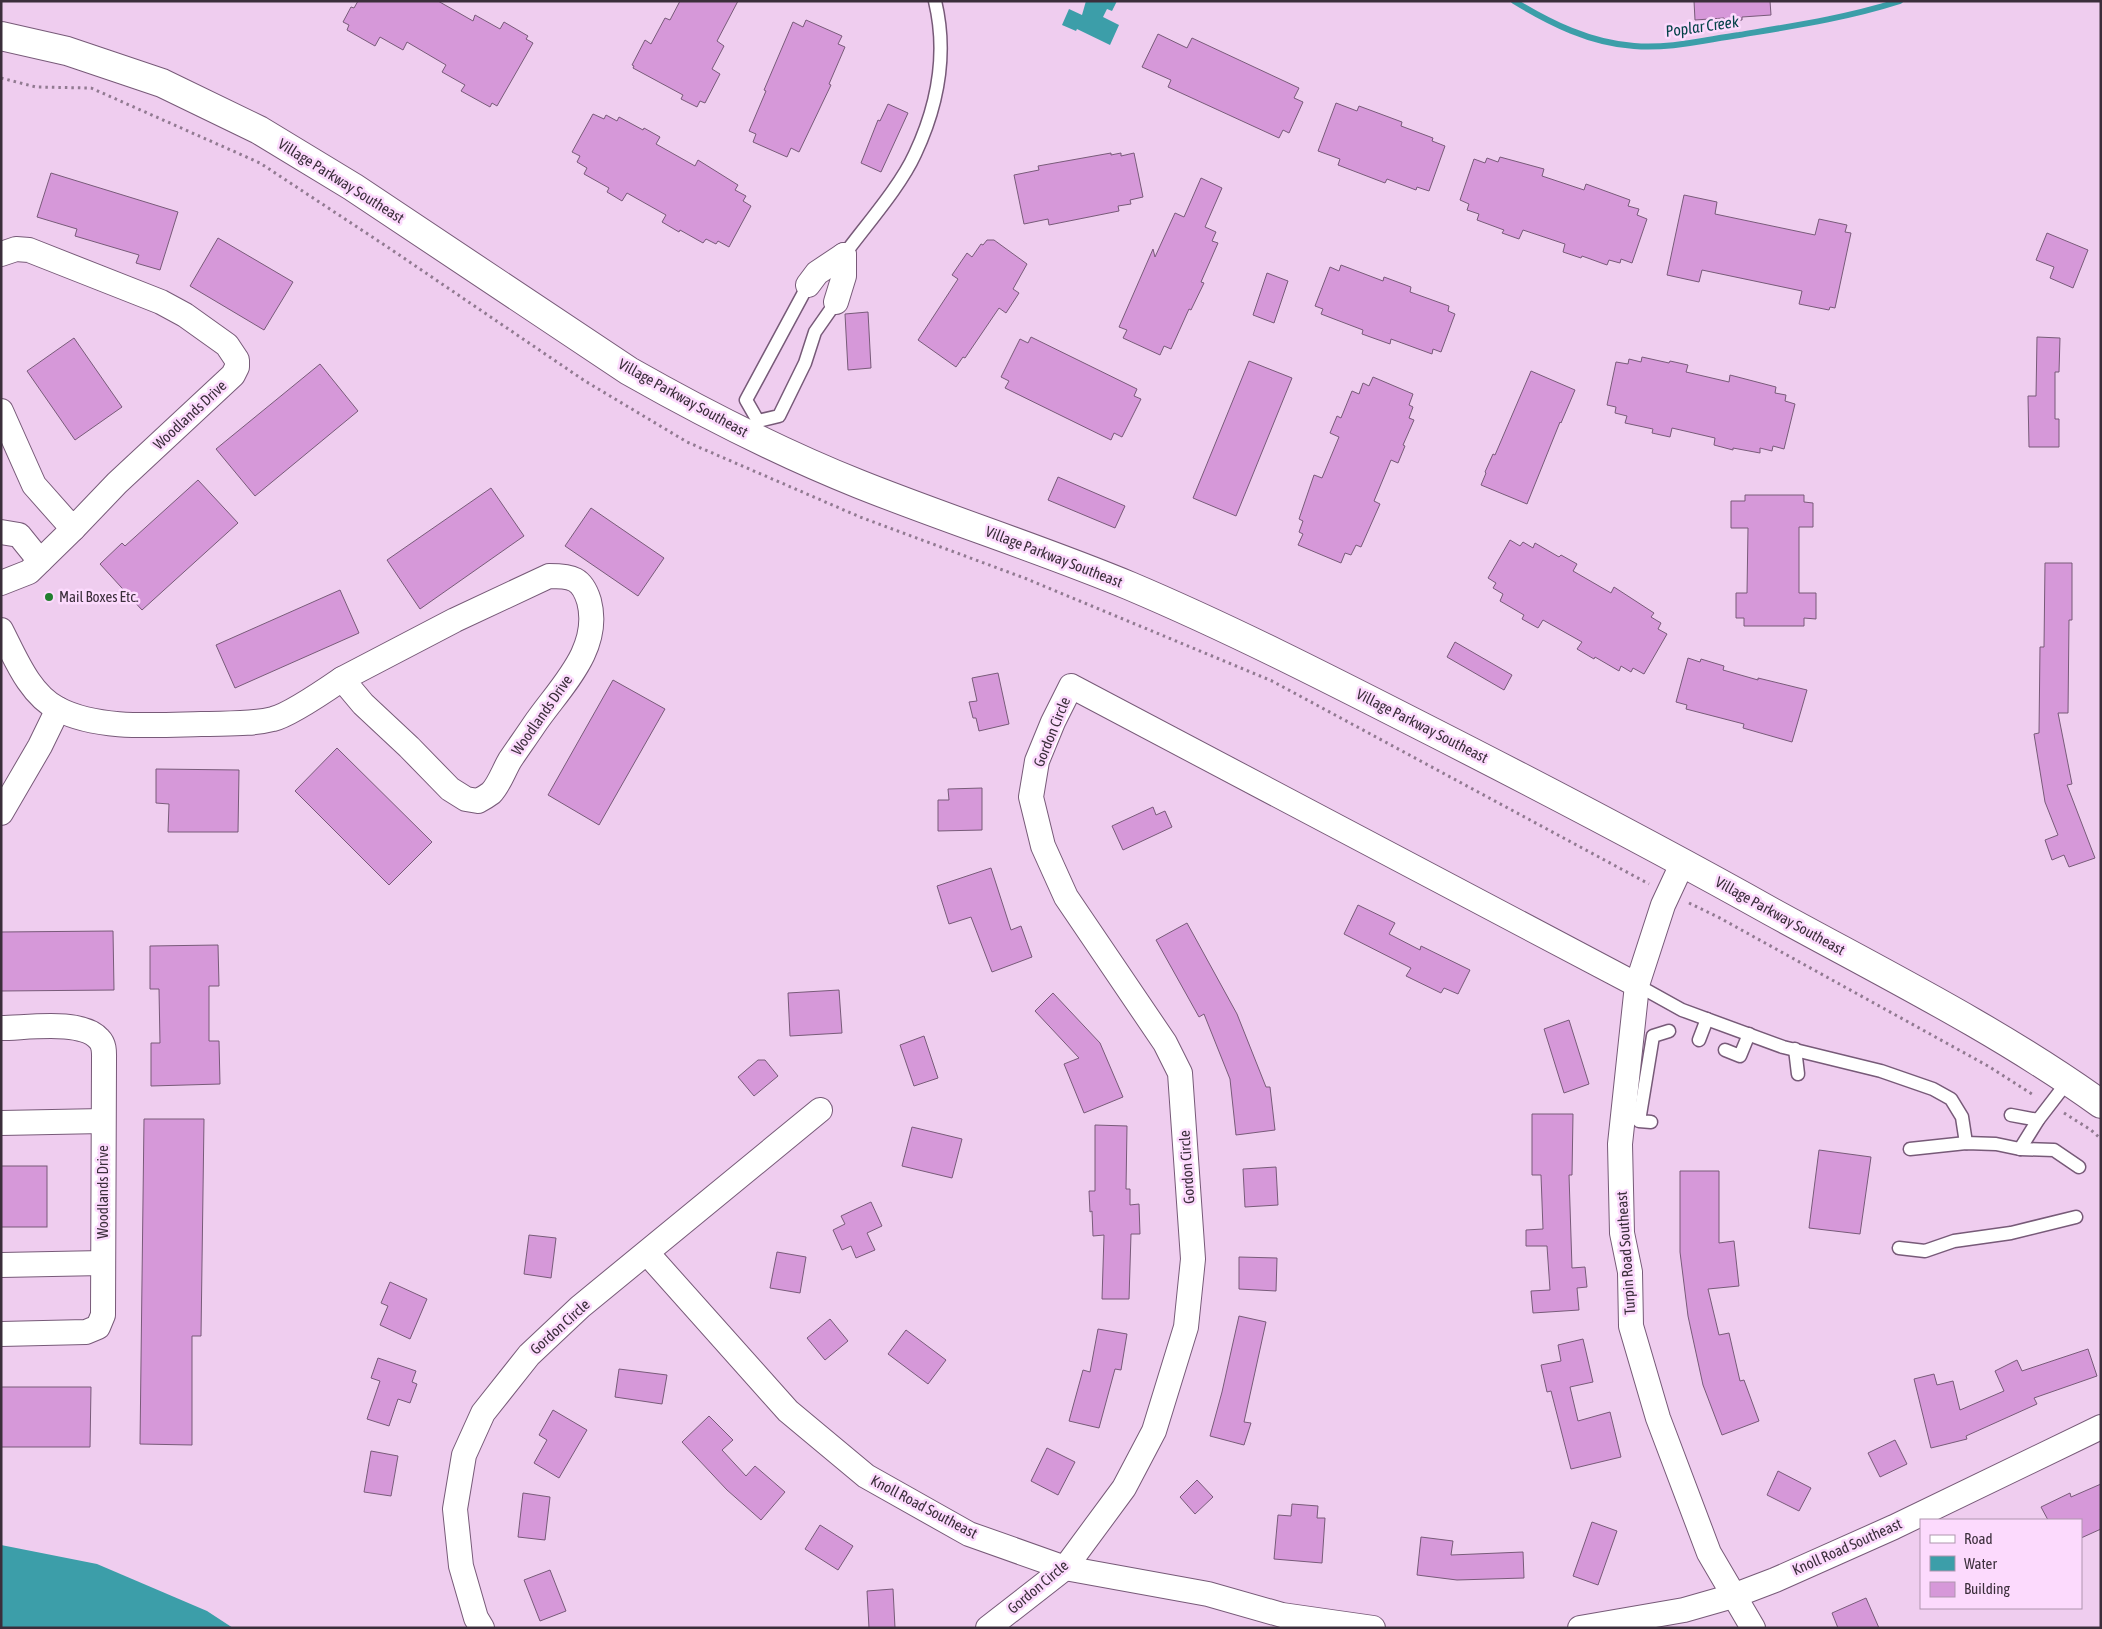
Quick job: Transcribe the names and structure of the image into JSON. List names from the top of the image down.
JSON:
{
  "streets": {
    "street": [
      "Village Parkway Southeast",
      "Woodlands Drive",
      "Gordon Circle",
      "Turpin Road Southeast",
      "Knoll Road Southeast"
    ]
  },
  "crossings": [
    ["Village Parkway Southeast", "Turpin Road Southeast"],
    ["Gordon Circle", "Turpin Road Southeast"],
    ["Gordon Circle", "Knoll Road Southeast"],
    ["Turpin Road Southeast", "Knoll Road Southeast"]
  ],
  "water": ["Poplar Creek"],
  "places": ["Mail Boxes Etc."],
  "legend": ["Road", "Water", "Building"]
}
